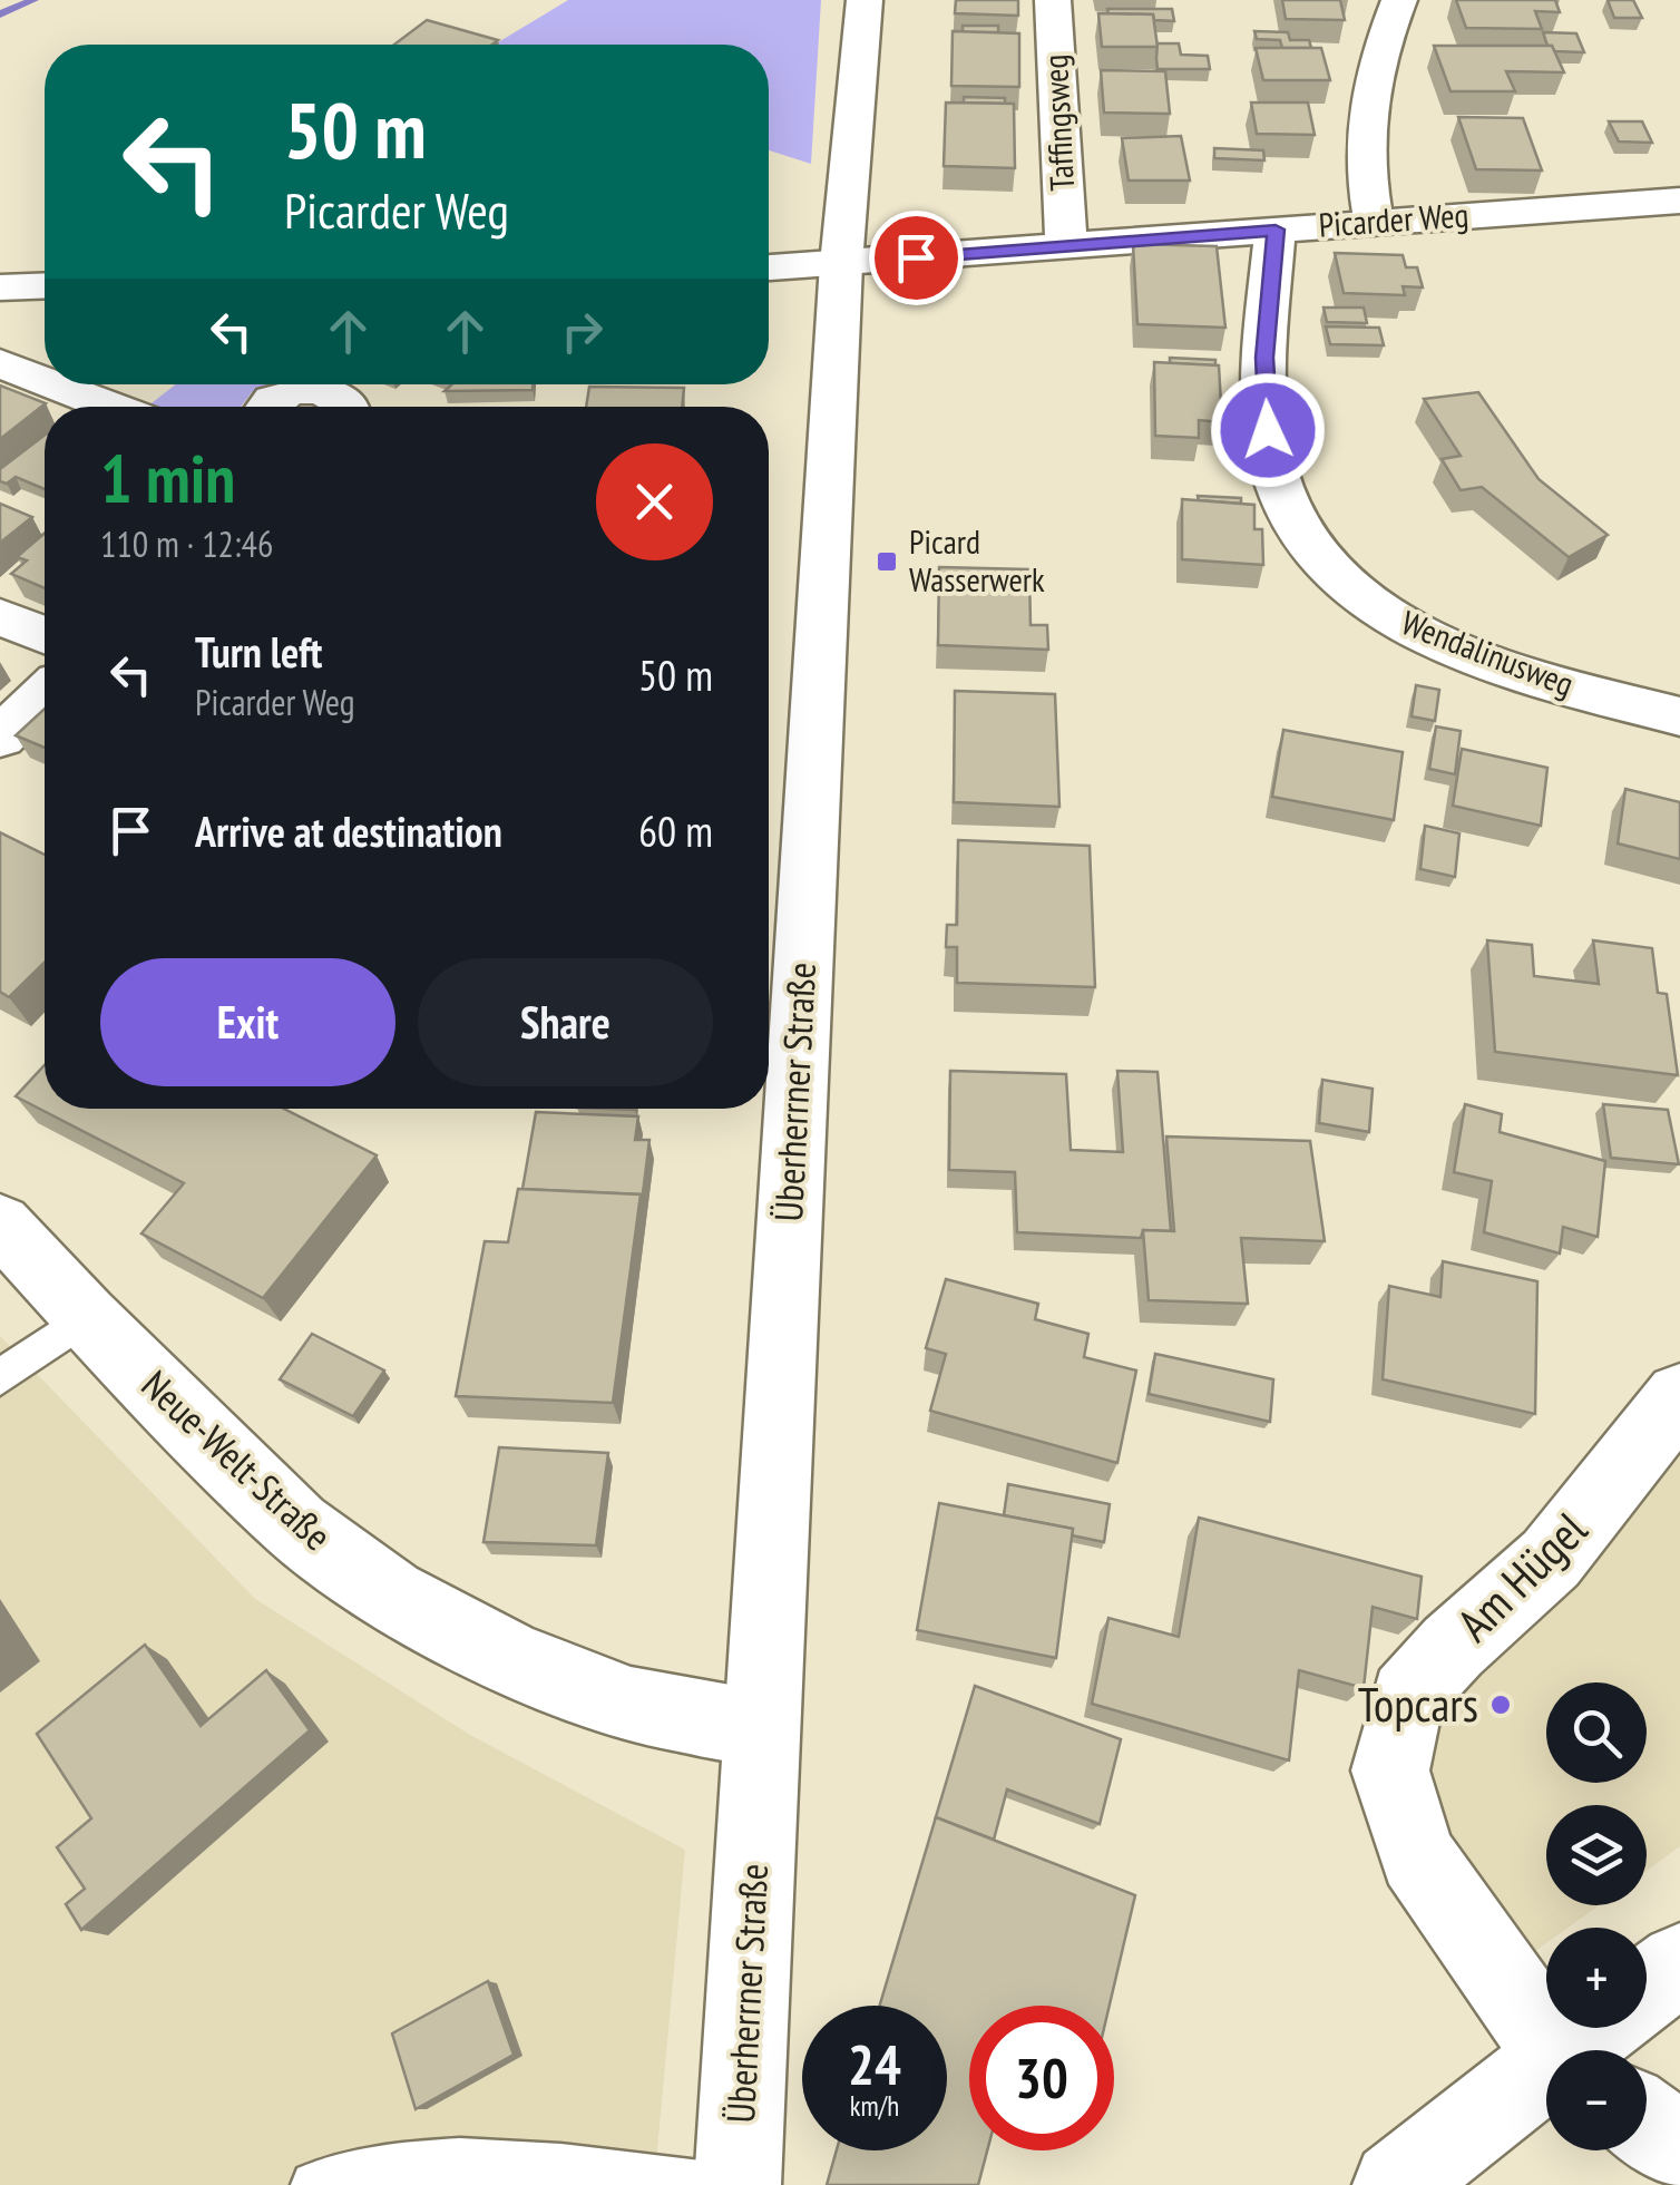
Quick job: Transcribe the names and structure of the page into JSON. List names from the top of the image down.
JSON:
{
  "streets": {
    "street": [
      "Taffingsweg",
      "Picarder Weg",
      "Wendalinusweg",
      "Überherrner Straße",
      "Neue-Welt-Straße",
      "Am Hügel"
    ]
  },
  "crossings": [
    ["Taffingsweg", "Picarder Weg"],
    ["Picarder Weg", "Wendalinusweg"],
    ["Picarder Weg", "Überherrner Straße"],
    ["Überherrner Straße", "Neue-Welt-Straße"]
  ],
  "places": {
    "transit": ["Picard Wasserwerk"],
    "other": ["Topcars"]
  },
  "page": {
    "turn": ["50 m", "Picarder Weg"],
    "heading": ["1 min", "110 m · 12:46"],
    "list": [
      {
        "name": "Turn left",
        "note": "Picarder Weg",
        "value": "50 m"
      },
      {
        "name": "Arrive at destination",
        "value": "60 m"
      }
    ],
    "buttons": ["Exit", "Share"],
    "map_buttons": ["+", "−"],
    "speed": "24 km/h",
    "limit": "30"
  }
}
